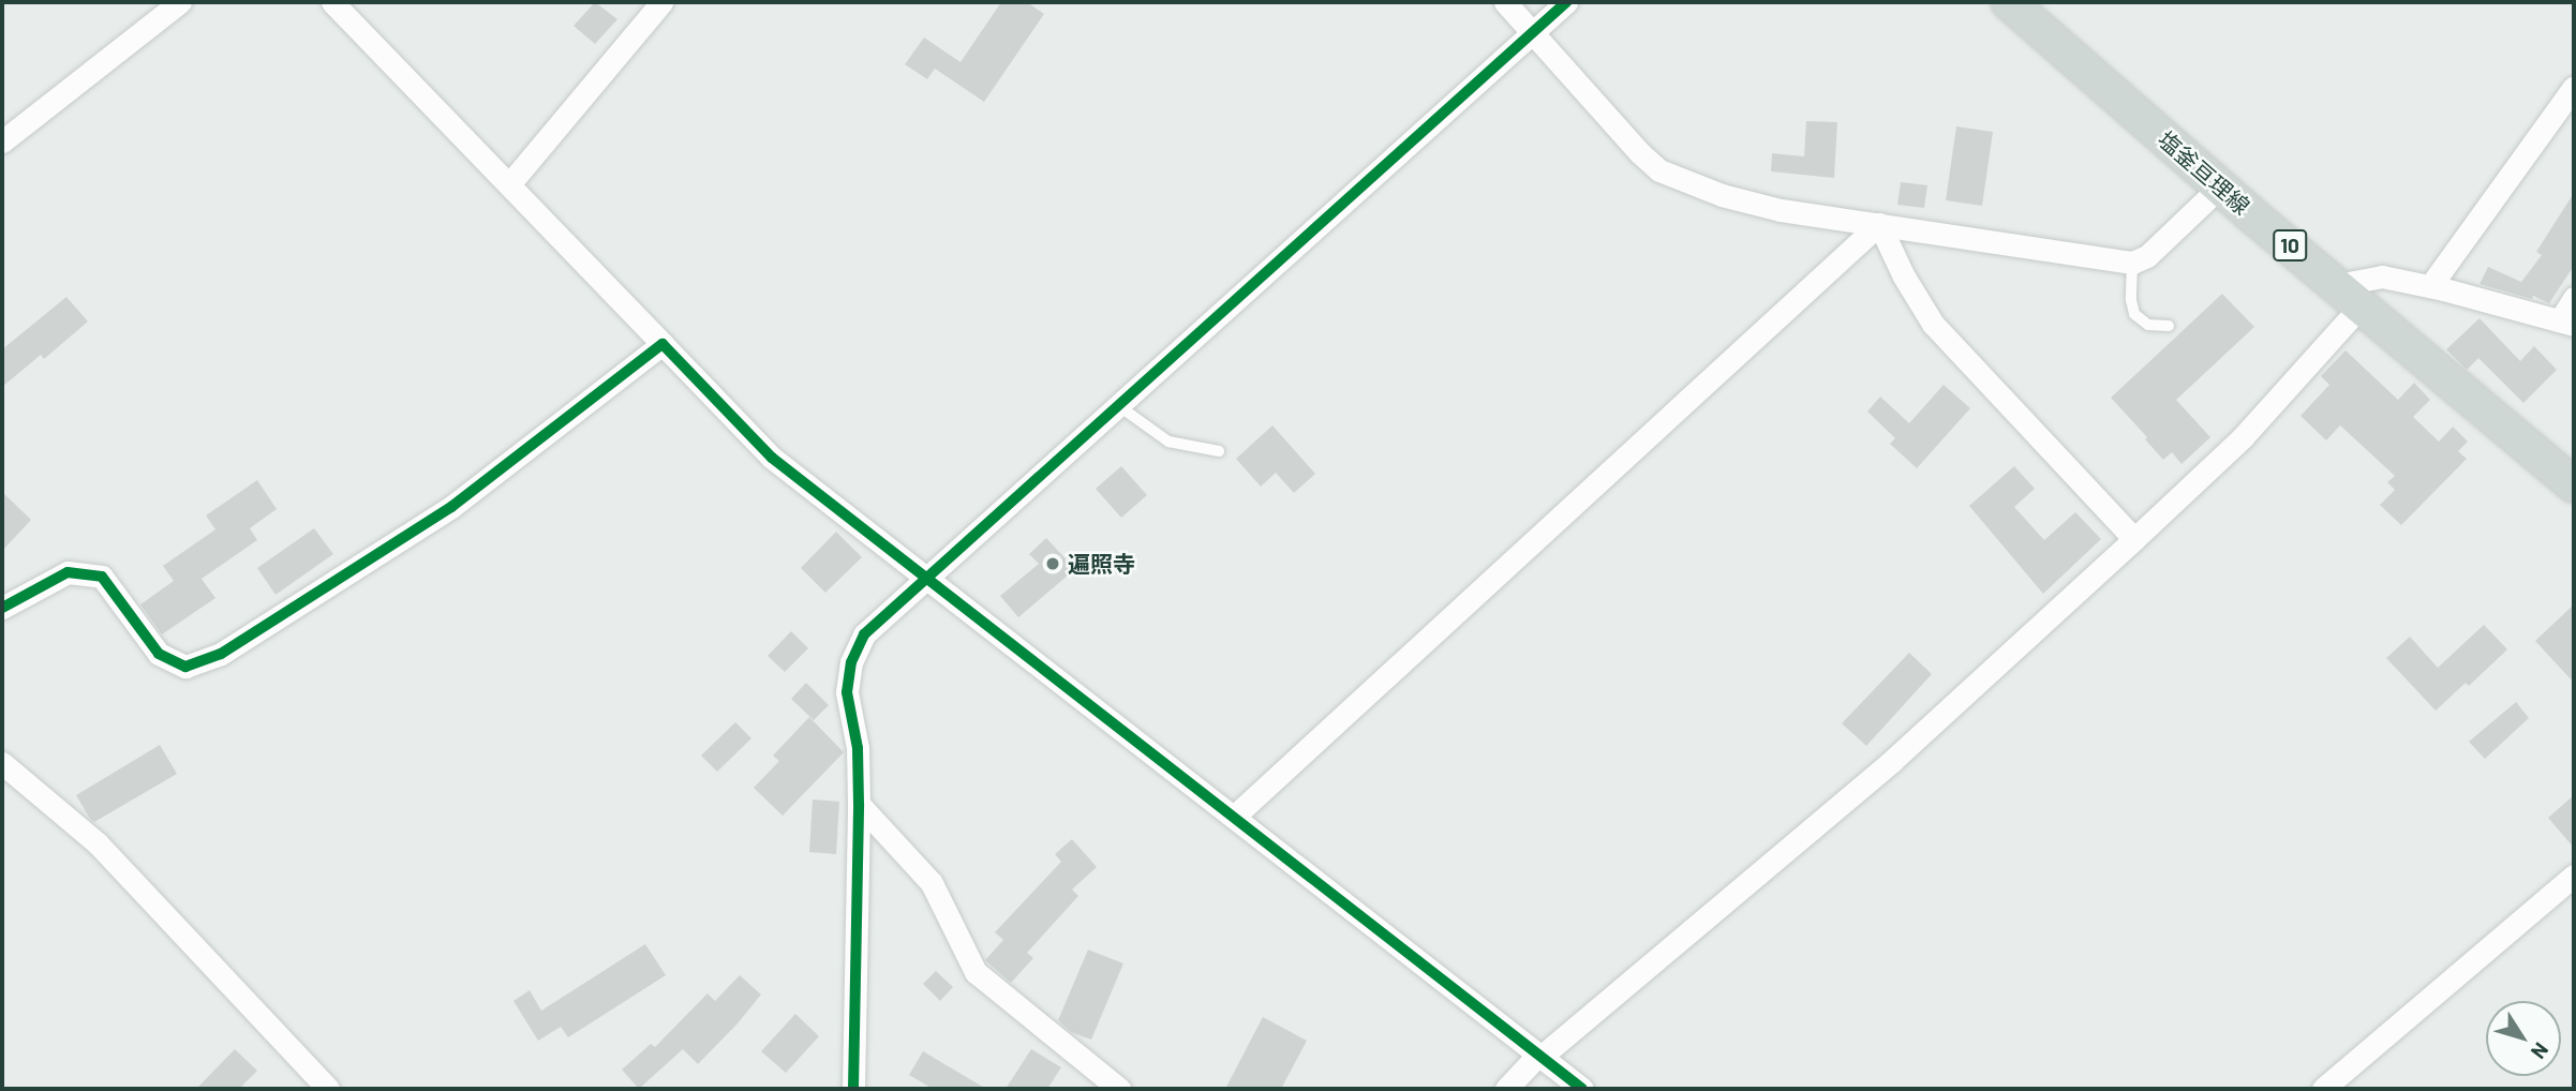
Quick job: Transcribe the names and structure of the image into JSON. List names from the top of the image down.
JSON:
{
  "streets": {
    "main road": ["塩釜亘理線", "10"]
  },
  "places": ["遍照寺"],
  "north": "bottom right"
}
